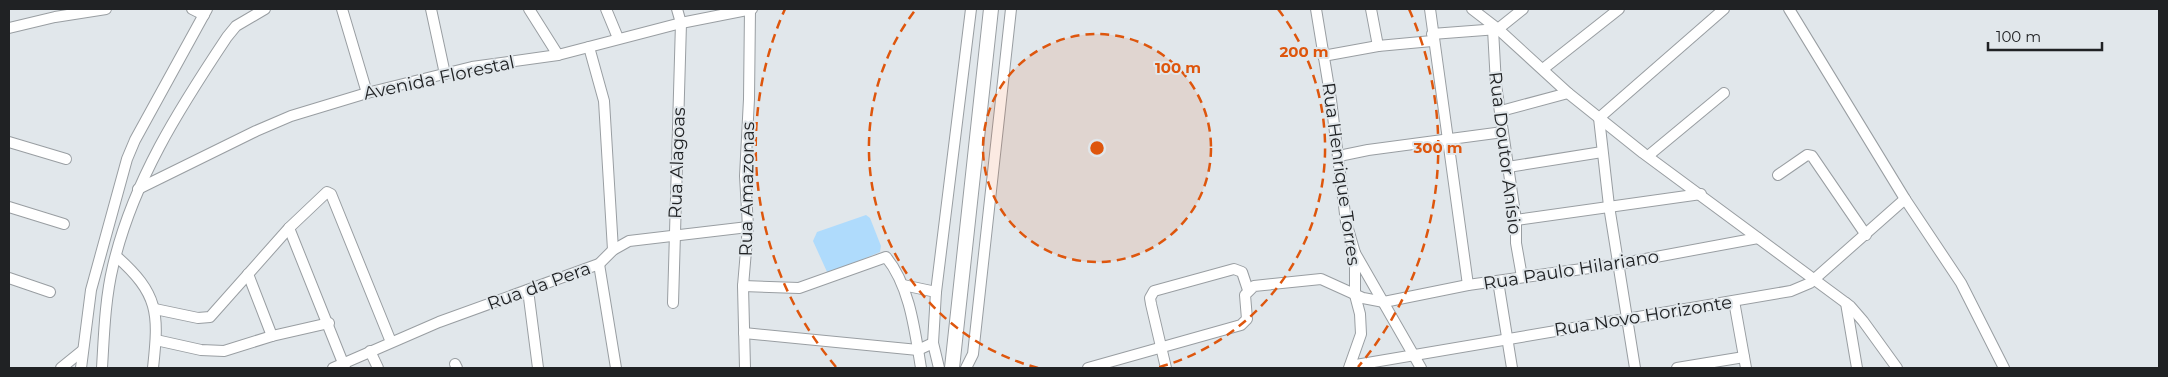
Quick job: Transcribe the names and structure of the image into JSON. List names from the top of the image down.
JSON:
{
  "streets": {
    "street": [
      "Avenida Florestal",
      "Rua Doutor Anísio",
      "Rua Alagoas",
      "Rua Henrique Torres",
      "Rua Amazonas",
      "Rua Paulo Hilariano",
      "Rua da Pera",
      "Rua Novo Horizonte"
    ]
  },
  "crossings": [
    ["Avenida Florestal", "Rua Alagoas"],
    ["Avenida Florestal", "Rua Amazonas"],
    ["Rua Doutor Anísio", "Rua Paulo Hilariano"],
    ["Rua Alagoas", "Rua da Pera"],
    ["Rua Henrique Torres", "Rua Novo Horizonte"],
    ["Rua Amazonas", "Rua da Pera"]
  ],
  "scale_bar": "100 m",
  "rings": ["200 m", "100 m", "300 m"]
}
